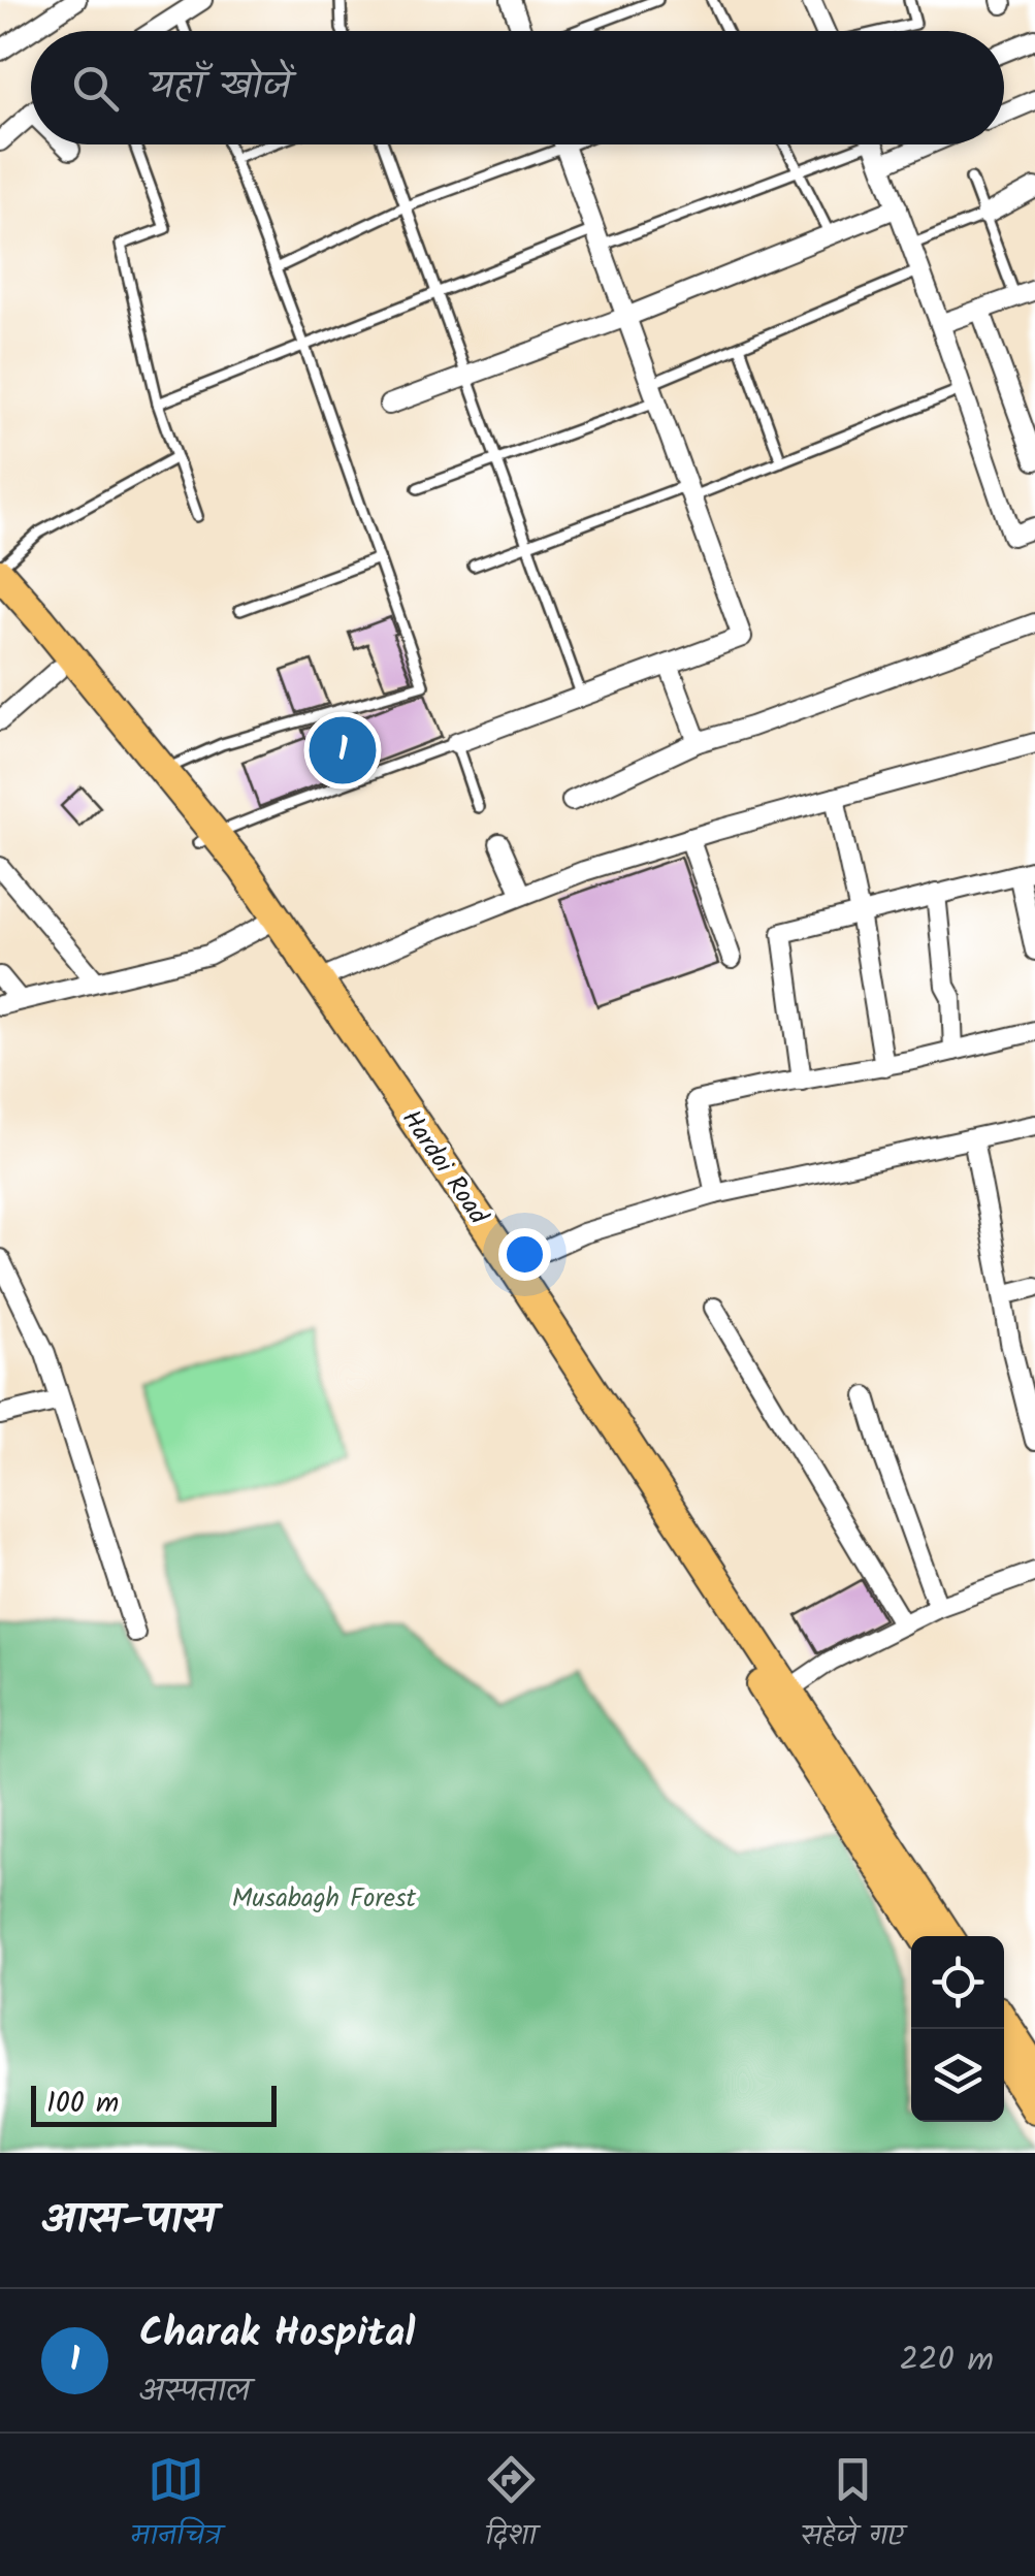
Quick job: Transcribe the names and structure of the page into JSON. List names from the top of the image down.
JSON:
{
  "streets": {
    "main road": ["Hardoi Road"]
  },
  "parks": ["Musabagh Forest"],
  "scale_bar": "100 m",
  "page": {
    "search": "यहाँ खोजें",
    "pins": "1",
    "scale": "100 m",
    "heading": "आस-पास",
    "list": [
      {
        "mark": "1",
        "name": "Charak Hospital",
        "note": "अस्पताल",
        "value": "220 m"
      }
    ],
    "nav": ["मानचित्र", "दिशा", "सहेजे गए"]
  }
}
